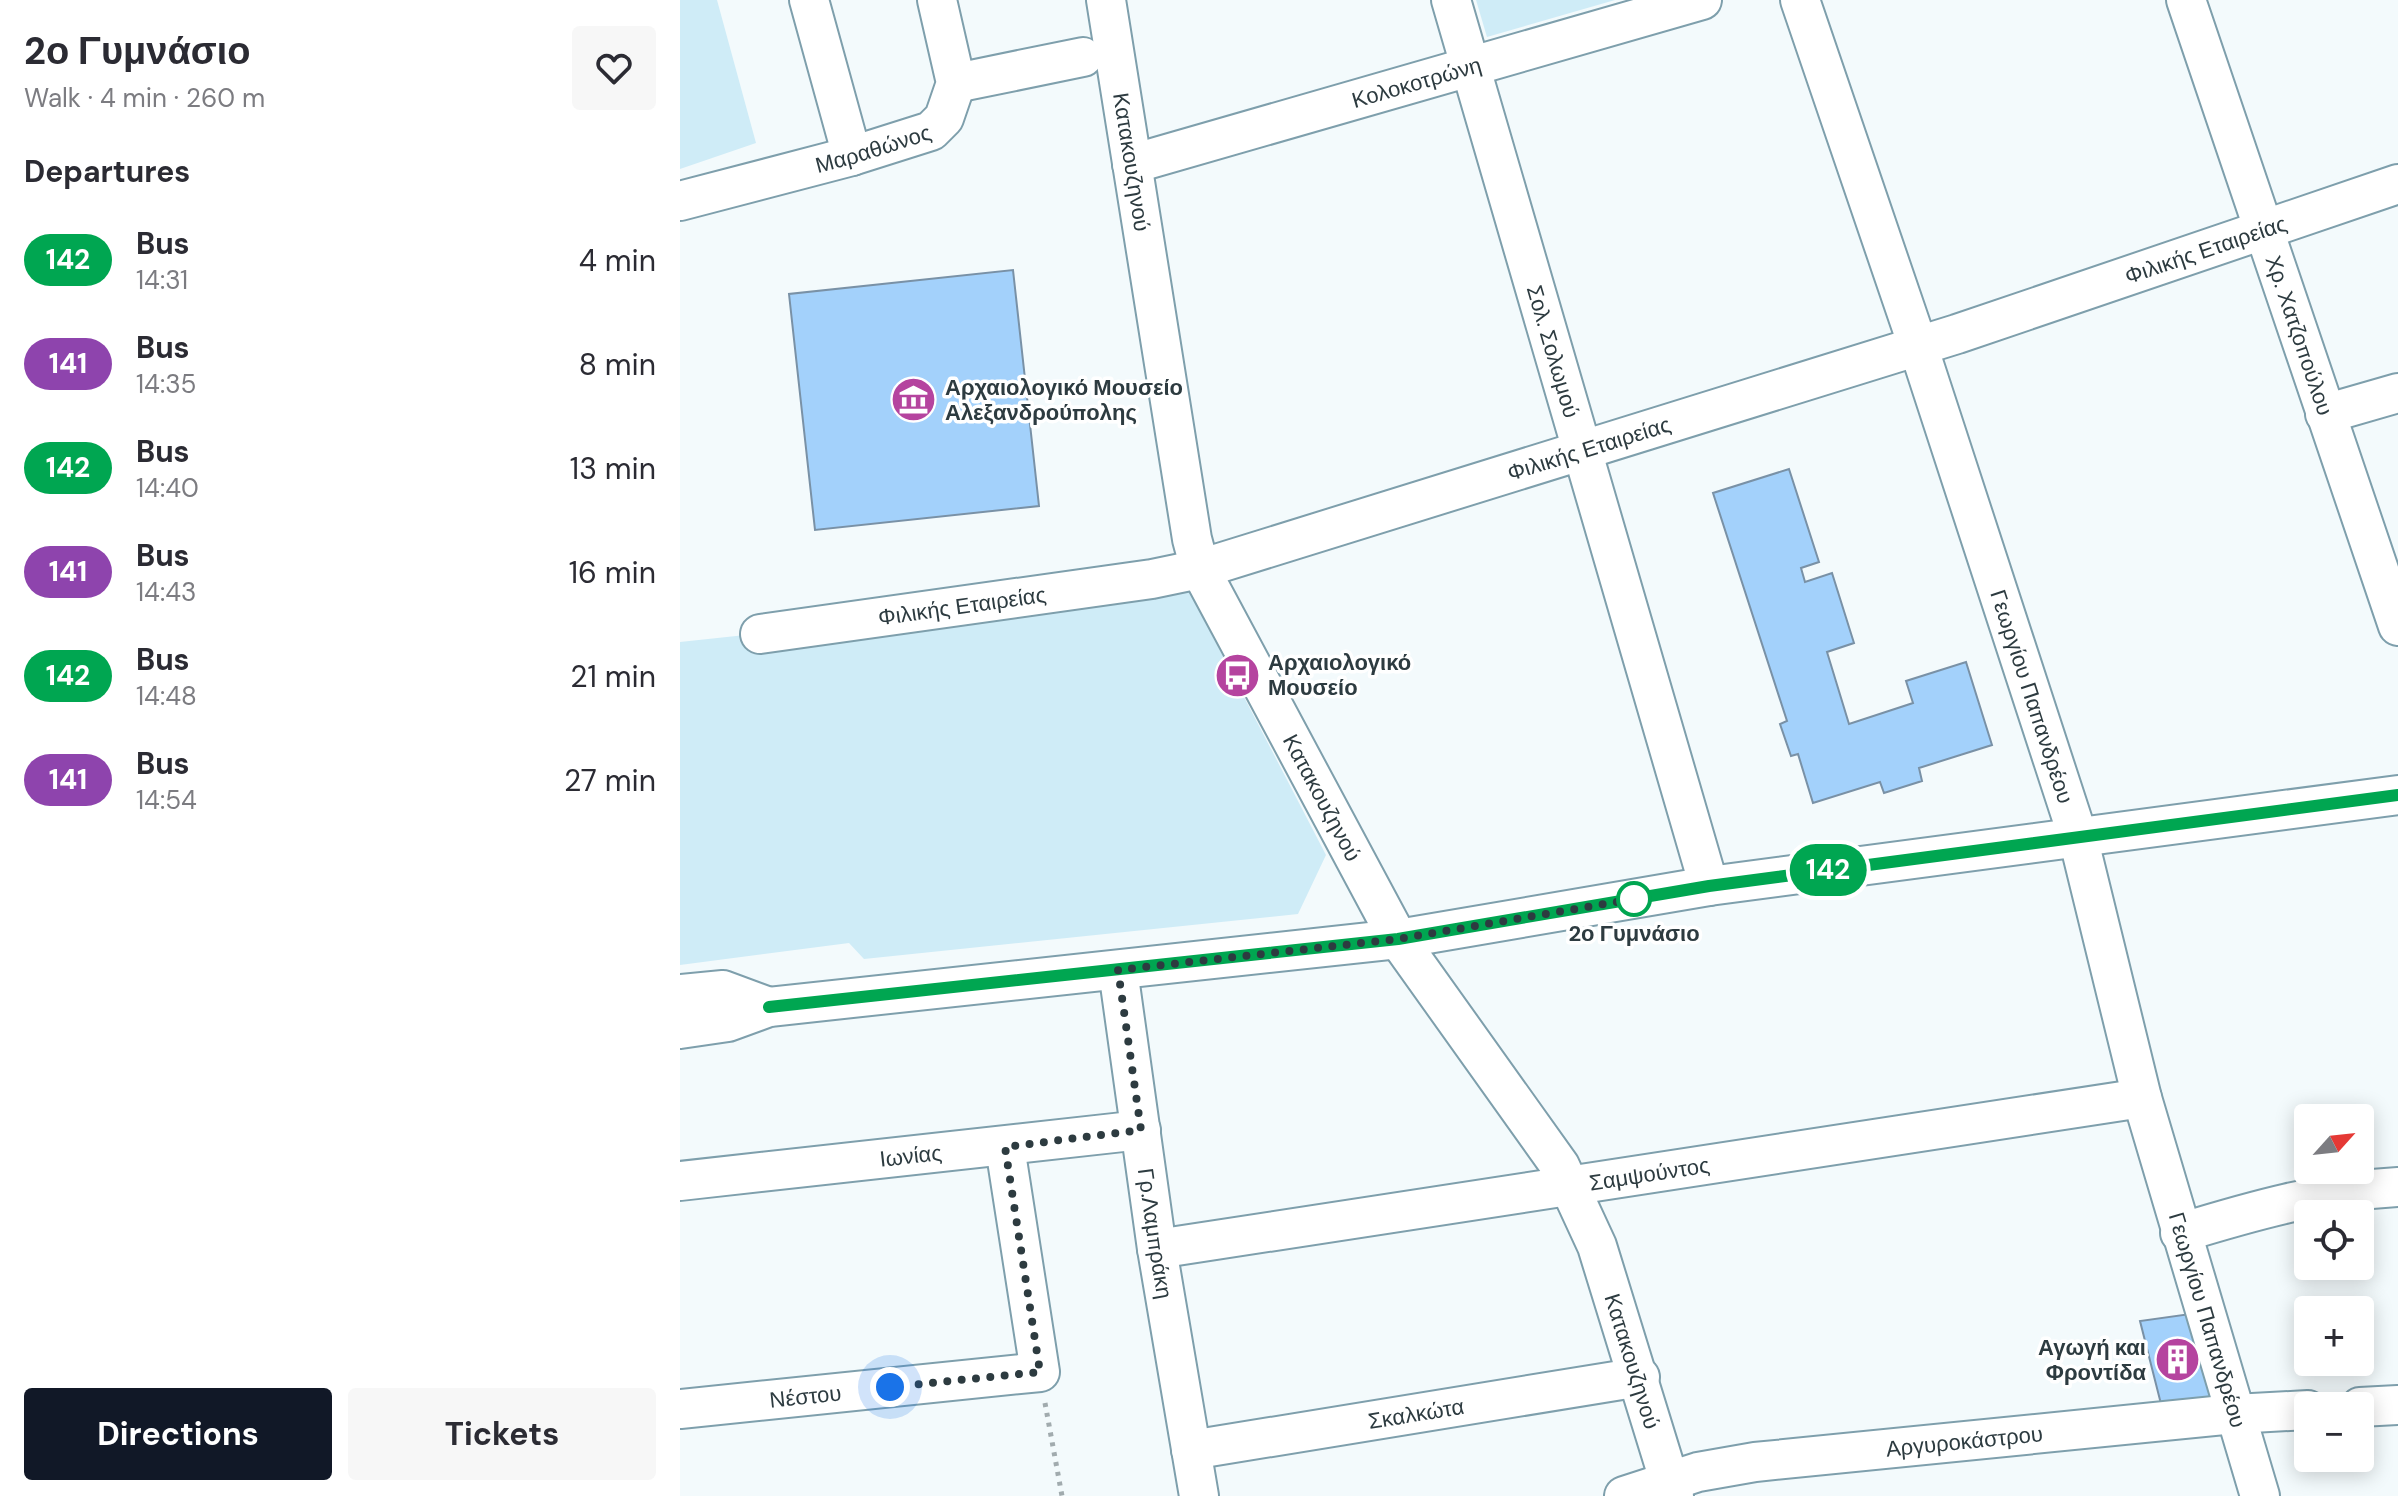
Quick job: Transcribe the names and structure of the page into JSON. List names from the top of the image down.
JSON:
{
  "streets": {
    "street": [
      "Κολοκοτρώνη",
      "Μαραθώνος",
      "Κατακουζηνού",
      "Φιλικής Εταιρείας",
      "Χρ. Χατζοπούλου",
      "Σολ. Σολωμού",
      "Γεωργίου Παπανδρέου",
      "Ιωνίας",
      "Σαμψούντος",
      "Γρ.Λαμπράκη",
      "Νέστου",
      "Σκαλκώτα",
      "Αργυροκάστρου"
    ]
  },
  "crossings": [
    ["Κολοκοτρώνη", "Κατακουζηνού"],
    ["Κολοκοτρώνη", "Σολ. Σολωμού"],
    ["Κατακουζηνού", "Φιλικής Εταιρείας"],
    ["Κατακουζηνού", "Σαμψούντος"],
    ["Κατακουζηνού", "Σκαλκώτα"],
    ["Κατακουζηνού", "Αργυροκάστρου"],
    ["Φιλικής Εταιρείας", "Χρ. Χατζοπούλου"],
    ["Φιλικής Εταιρείας", "Σολ. Σολωμού"],
    ["Φιλικής Εταιρείας", "Γεωργίου Παπανδρέου"],
    ["Γεωργίου Παπανδρέου", "Σαμψούντος"],
    ["Γεωργίου Παπανδρέου", "Αργυροκάστρου"],
    ["Ιωνίας", "Γρ.Λαμπράκη"],
    ["Σαμψούντος", "Γρ.Λαμπράκη"],
    ["Γρ.Λαμπράκη", "Σκαλκώτα"]
  ],
  "places": {
    "museum": ["Αρχαιολογικό Μουσείο Αλεξανδρούπολης"],
    "bus stop": ["Αρχαιολογικό Μουσείο"],
    "other": ["2ο Γυμνάσιο"],
    "building": ["Αγωγή και Φροντίδα"]
  },
  "lines": ["bus line 142"],
  "north": "top right",
  "page": {
    "heading": [
      ["2ο Γυμνάσιο", "Walk · 4 min · 260 m"],
      "Departures"
    ],
    "on_map": "142",
    "list": [
      {
        "mark": "142",
        "name": "Bus",
        "note": "14:31",
        "value": "4 min"
      },
      {
        "mark": "141",
        "name": "Bus",
        "note": "14:35",
        "value": "8 min"
      },
      {
        "mark": "142",
        "name": "Bus",
        "note": "14:40",
        "value": "13 min"
      },
      {
        "mark": "141",
        "name": "Bus",
        "note": "14:43",
        "value": "16 min"
      },
      {
        "mark": "142",
        "name": "Bus",
        "note": "14:48",
        "value": "21 min"
      },
      {
        "mark": "141",
        "name": "Bus",
        "note": "14:54",
        "value": "27 min"
      }
    ],
    "map_buttons": ["+", "−"],
    "buttons": ["Directions", "Tickets"]
  }
}
